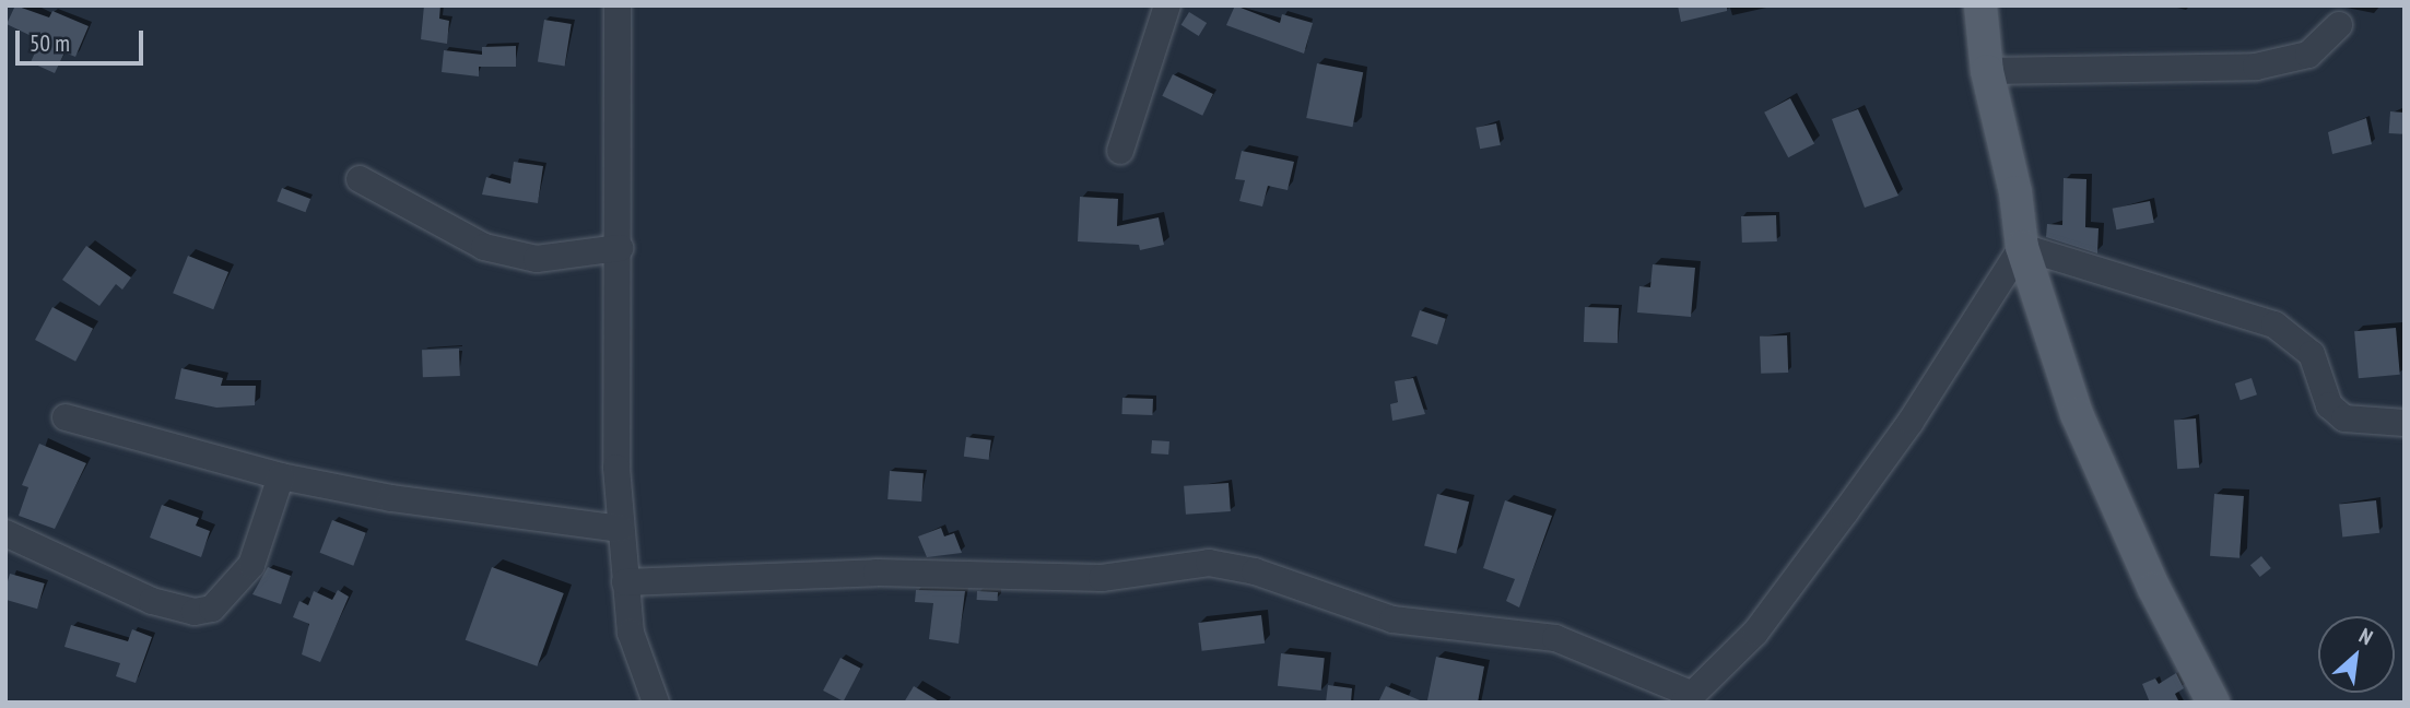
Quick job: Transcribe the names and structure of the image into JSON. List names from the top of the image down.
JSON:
{
  "scale_bar": "50 m",
  "north": "top right"
}
